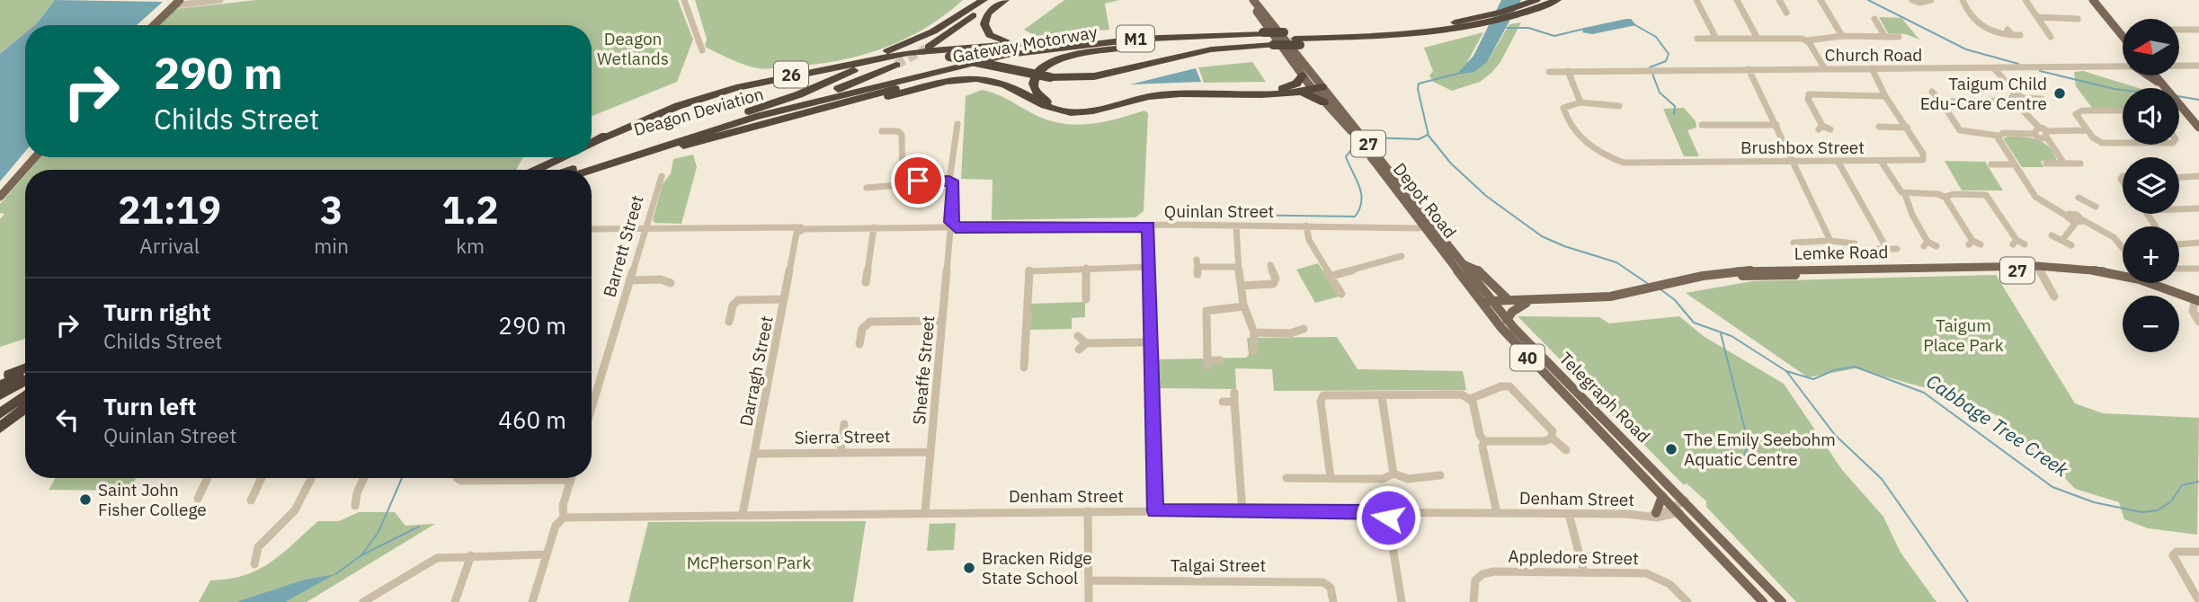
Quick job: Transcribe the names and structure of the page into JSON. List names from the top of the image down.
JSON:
{
  "streets": {
    "highway": [
      "M1",
      "Gateway Motorway",
      "26",
      "Deagon Deviation"
    ],
    "main road": [
      "27",
      "Depot Road",
      "Lemke Road",
      "40",
      "Telegraph Road"
    ],
    "street": [
      "Church Road",
      "Brushbox Street",
      "Quinlan Street",
      "Barrett Street",
      "Sheaffe Street",
      "Darragh Street",
      "Sierra Street",
      "Denham Street",
      "Appledore Street",
      "Talgai Street"
    ]
  },
  "crossings": [
    ["27", "Depot Road"],
    ["27", "Lemke Road"],
    ["27", "Telegraph Road"],
    ["Depot Road", "Quinlan Street"],
    ["Depot Road", "Lemke Road"],
    ["Depot Road", "Telegraph Road"],
    ["Quinlan Street", "Barrett Street"],
    ["Quinlan Street", "Sheaffe Street"],
    ["Quinlan Street", "Darragh Street"],
    ["Lemke Road", "Telegraph Road"],
    ["Sheaffe Street", "Sierra Street"],
    ["Sheaffe Street", "Denham Street"],
    ["Darragh Street", "Sierra Street"],
    ["Darragh Street", "Denham Street"],
    ["Telegraph Road", "Denham Street"]
  ],
  "water": ["Cabbage Tree Creek"],
  "parks": ["Deagon Wetlands", "Taigum Place Park", "McPherson Park"],
  "places": [
    "Taigum Child Edu-Care Centre",
    "The Emily Seebohm Aquatic Centre",
    "Saint John Fisher College",
    "Bracken Ridge State School"
  ],
  "north": "left",
  "page": {
    "map_buttons": ["+", "−"],
    "turn": ["290 m", "Childs Street"],
    "eta": [
      "21:19",
      "Arrival",
      "3",
      "min",
      "1.2",
      "km"
    ],
    "list": [
      {
        "name": "Turn right",
        "note": "Childs Street",
        "value": "290 m"
      },
      {
        "name": "Turn left",
        "note": "Quinlan Street",
        "value": "460 m"
      }
    ]
  }
}
